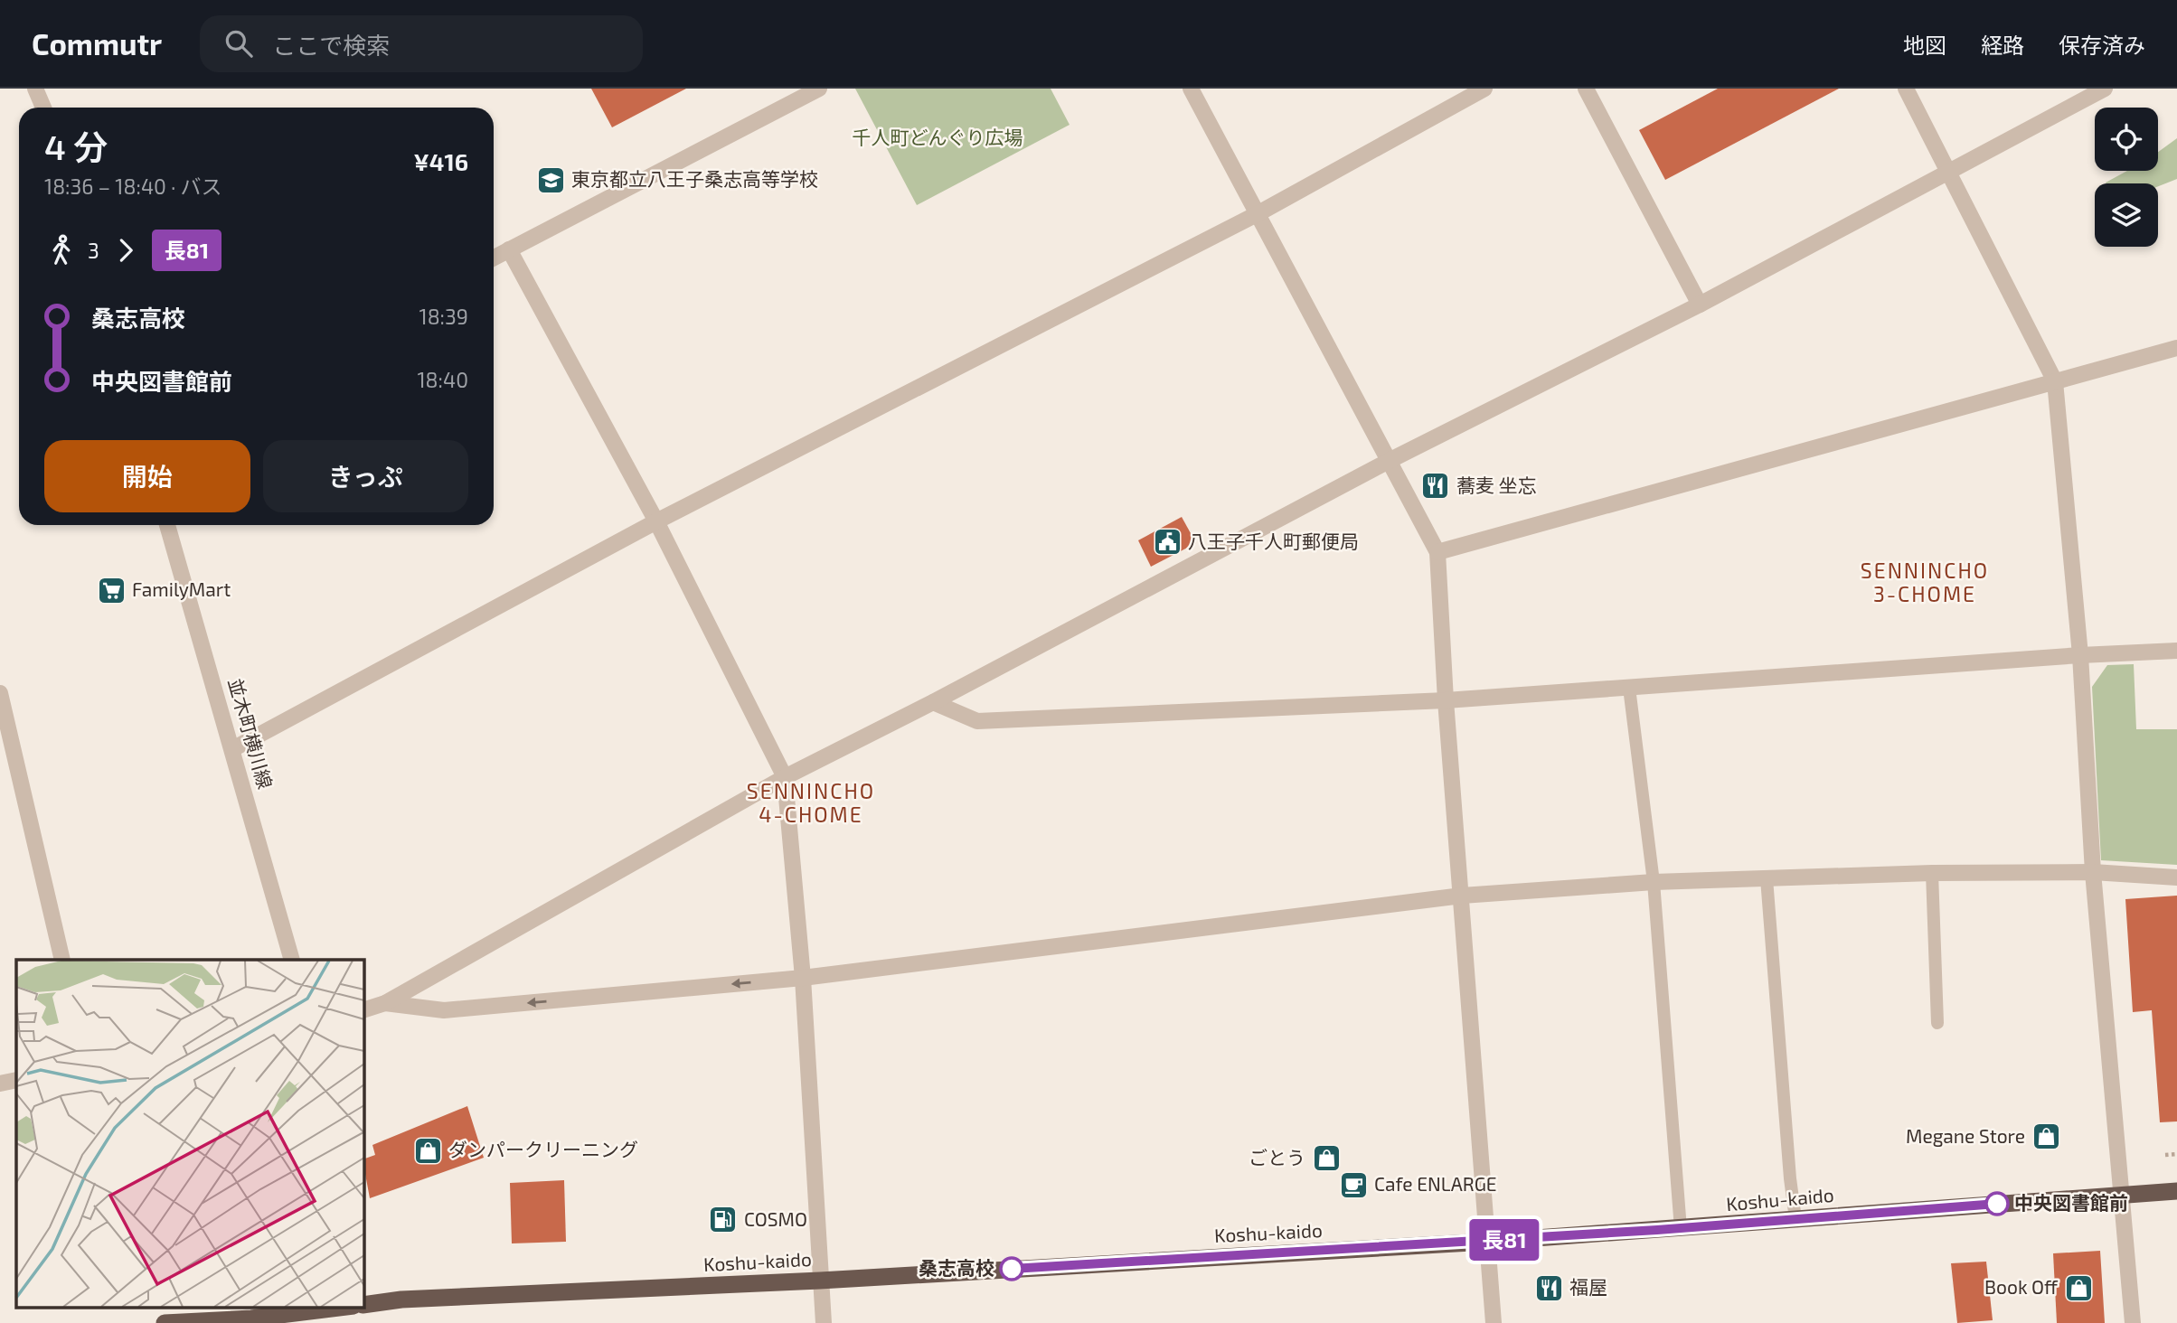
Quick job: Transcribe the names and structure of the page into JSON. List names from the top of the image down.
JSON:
{
  "streets": {
    "highway": ["Koshu-kaido"],
    "street": ["並木町横川線"]
  },
  "districts": ["SENNINCHO 3-CHOME", "SENNINCHO 4-CHOME"],
  "parks": ["千人町どんぐり広場"],
  "places": {
    "school or university": ["東京都立八王子桑志高等学校"],
    "restaurant": ["蕎麦 坐忘", "福屋"],
    "public building": ["八王子千人町郵便局"],
    "supermarket": ["FamilyMart"],
    "shop": [
      "Megane Store",
      "ダンパークリーニング",
      "ごとう",
      "Book Off"
    ],
    "cafe": ["Cafe ENLARGE"],
    "other": ["中央図書館前", "桑志高校"],
    "fuel station": ["COSMO"]
  },
  "lines": ["bus line 長81"],
  "page": {
    "header": "Commutr",
    "search": "ここで検索",
    "nav": ["地図", "経路", "保存済み"],
    "on_map": "長81",
    "heading": ["4 分", "18:36 – 18:40 · バス", "¥416"],
    "legs": ["3", "長81"],
    "list": [
      {
        "name": "桑志高校",
        "value": "18:39"
      },
      {
        "name": "中央図書館前",
        "value": "18:40"
      }
    ],
    "buttons": ["開始", "きっぷ"]
  }
}
